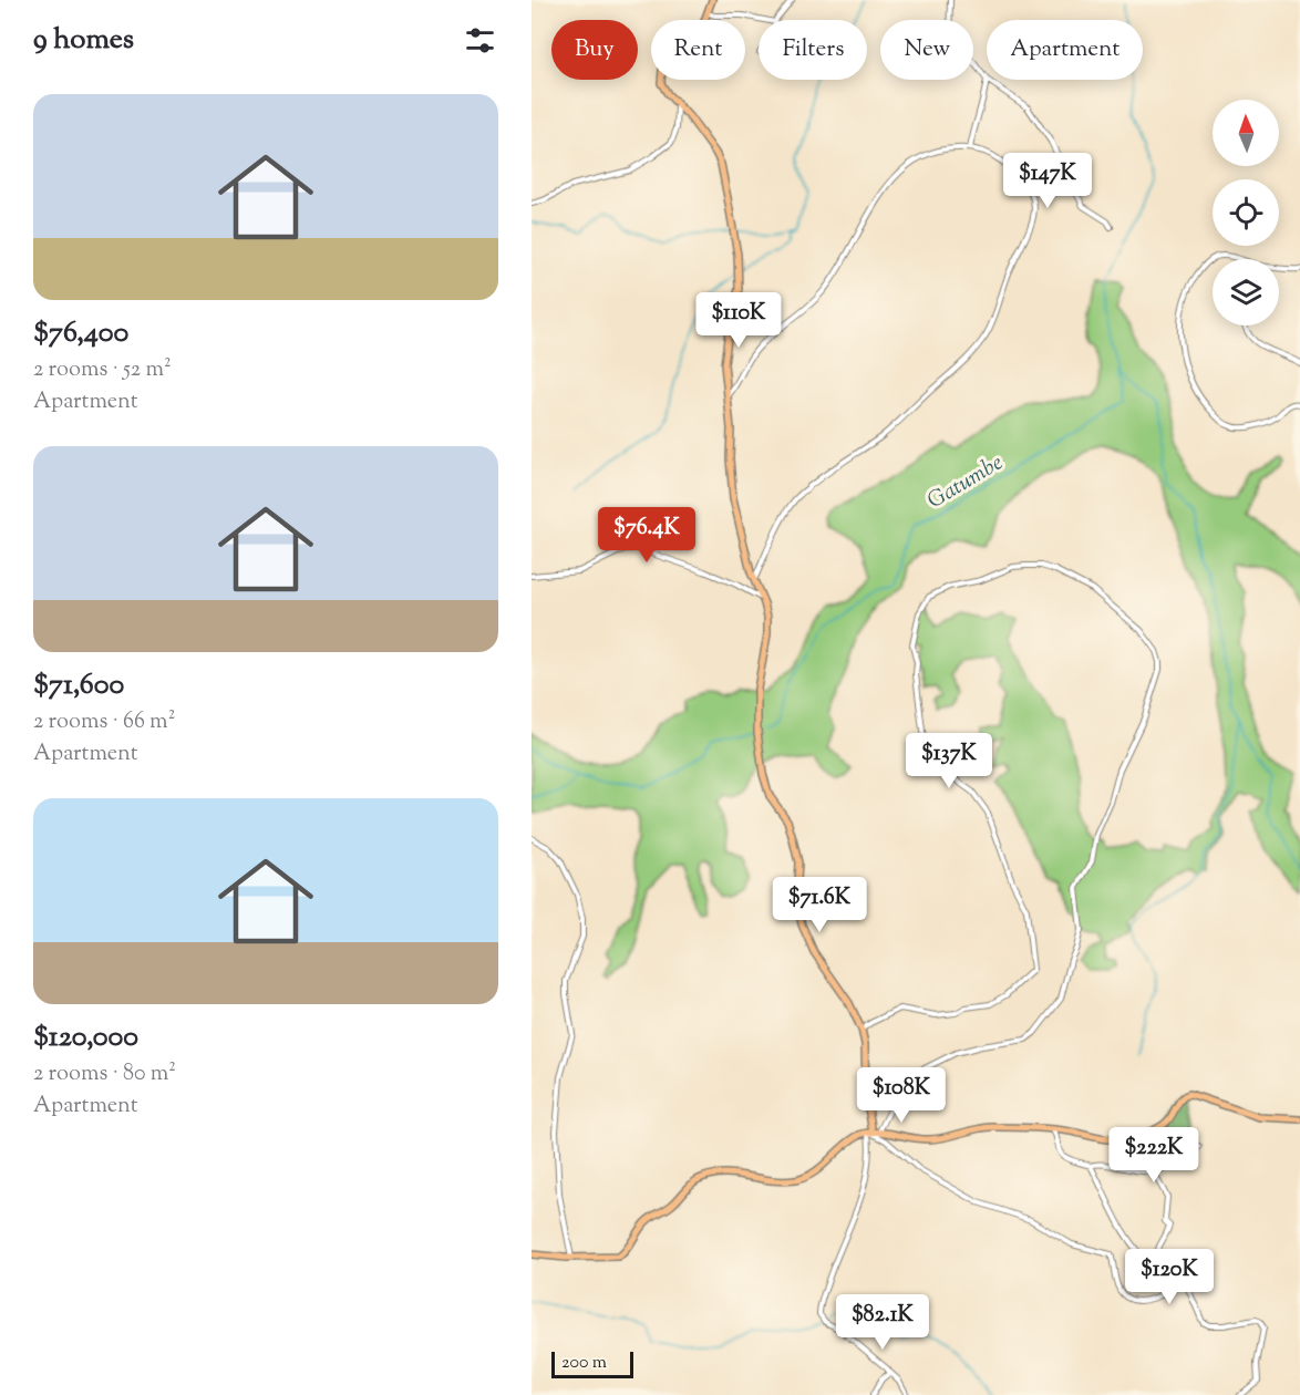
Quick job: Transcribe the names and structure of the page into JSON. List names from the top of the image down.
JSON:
{
  "water": ["Gatumbe"],
  "scale_bar": "200 m",
  "north": "top",
  "page": {
    "heading": "9 homes",
    "chip": [
      "Buy",
      "Rent",
      "Filters",
      "New",
      "Apartment"
    ],
    "list": [
      {
        "name": "$76,400",
        "note": "2 rooms · 52 m² · Apartment"
      },
      {
        "name": "$71,600",
        "note": "2 rooms · 66 m² · Apartment"
      },
      {
        "name": "$120,000",
        "note": "2 rooms · 80 m² · Apartment"
      }
    ],
    "price": [
      "$147K",
      "$110K",
      "$76.4K",
      "$137K",
      "$71.6K",
      "$108K",
      "$222K",
      "$120K",
      "$82.1K"
    ],
    "scale": "200 m"
  }
}
